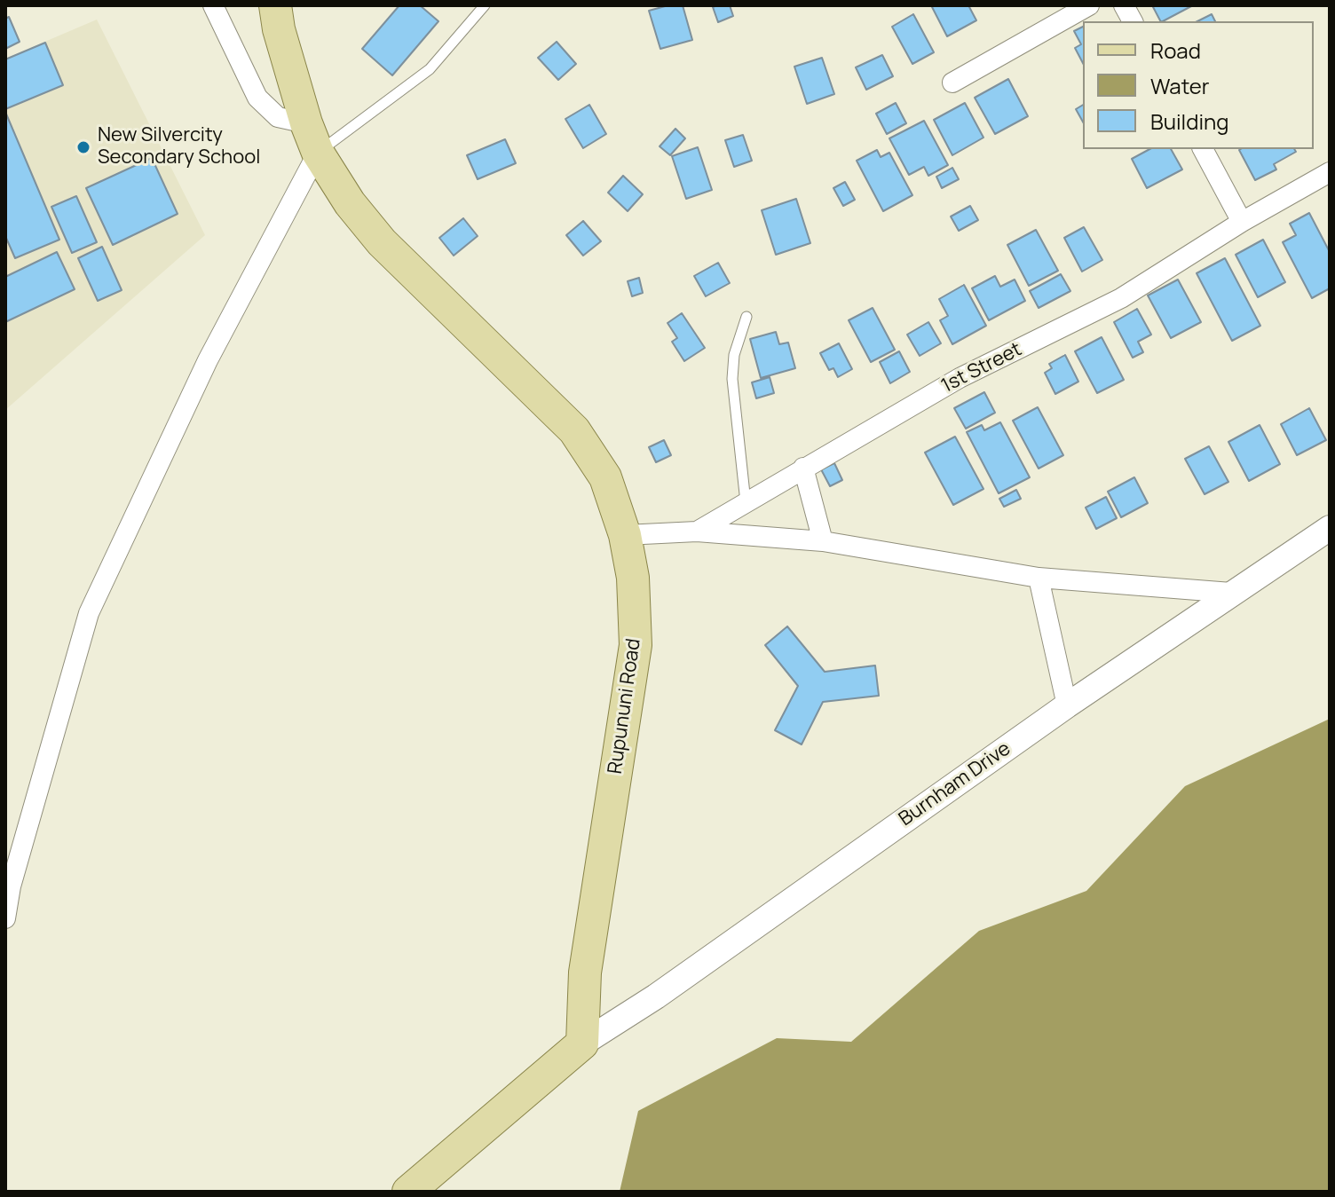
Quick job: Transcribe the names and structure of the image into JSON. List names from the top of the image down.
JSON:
{
  "streets": {
    "main road": ["Rupununi Road"],
    "street": ["1st Street", "Burnham Drive"]
  },
  "crossings": [
    ["1st Street", "Rupununi Road"],
    ["Rupununi Road", "Burnham Drive"]
  ],
  "places": ["New Silvercity Secondary School"],
  "legend": ["Road", "Water", "Building"]
}
